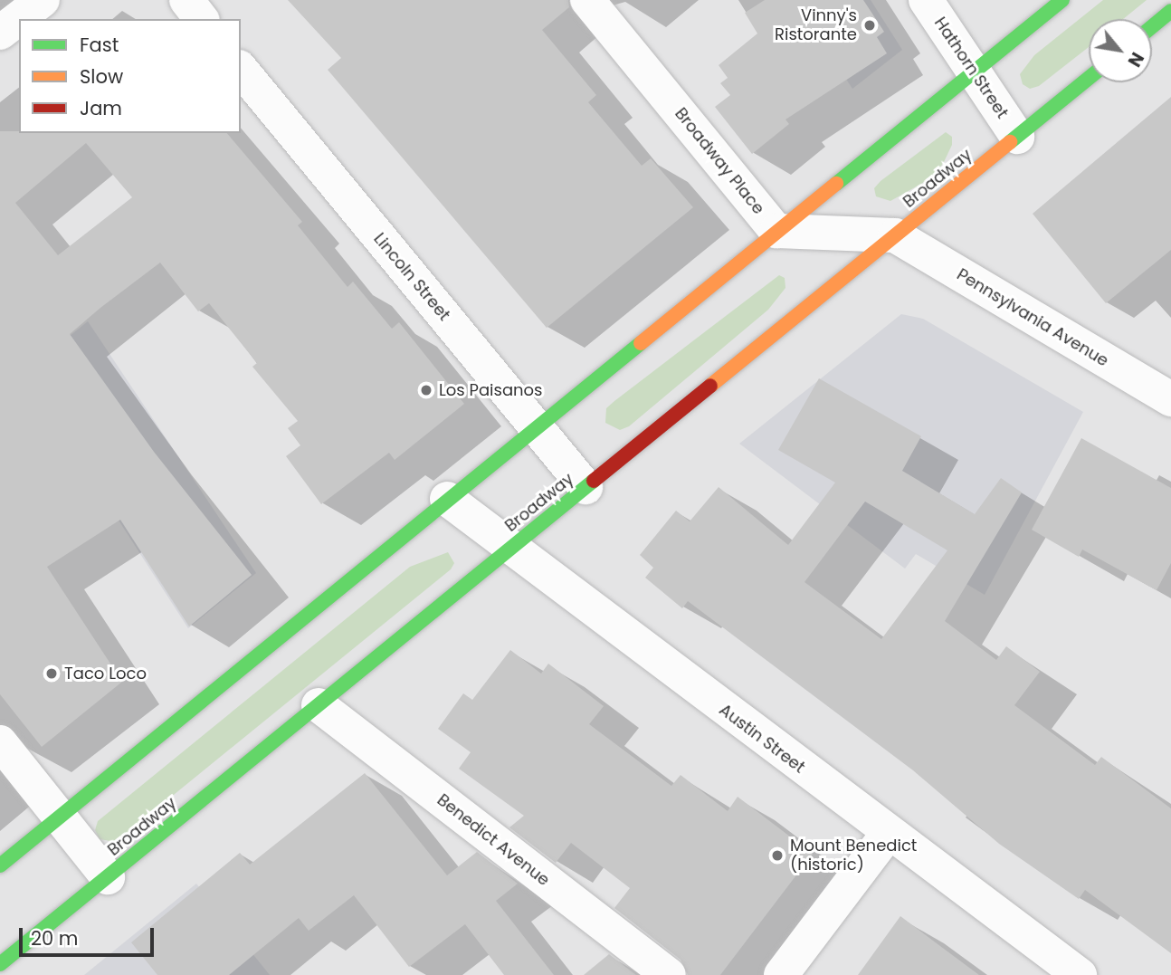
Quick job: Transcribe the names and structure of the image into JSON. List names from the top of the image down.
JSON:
{
  "streets": {
    "main road": ["Broadway"],
    "street": [
      "Hathorn Street",
      "Broadway Place",
      "Lincoln Street",
      "Pennsylvania Avenue",
      "Austin Street",
      "Benedict Avenue"
    ]
  },
  "crossings": [
    ["Hathorn Street", "Broadway"],
    ["Broadway", "Lincoln Street"],
    ["Broadway", "Pennsylvania Avenue"],
    ["Broadway", "Austin Street"],
    ["Broadway", "Benedict Avenue"]
  ],
  "places": [
    "Vinny's Ristorante",
    "Los Paisanos",
    "Taco Loco",
    "Mount Benedict (historic)"
  ],
  "legend": ["Fast", "Slow", "Jam"],
  "scale_bar": "20 m",
  "north": "bottom right"
}
